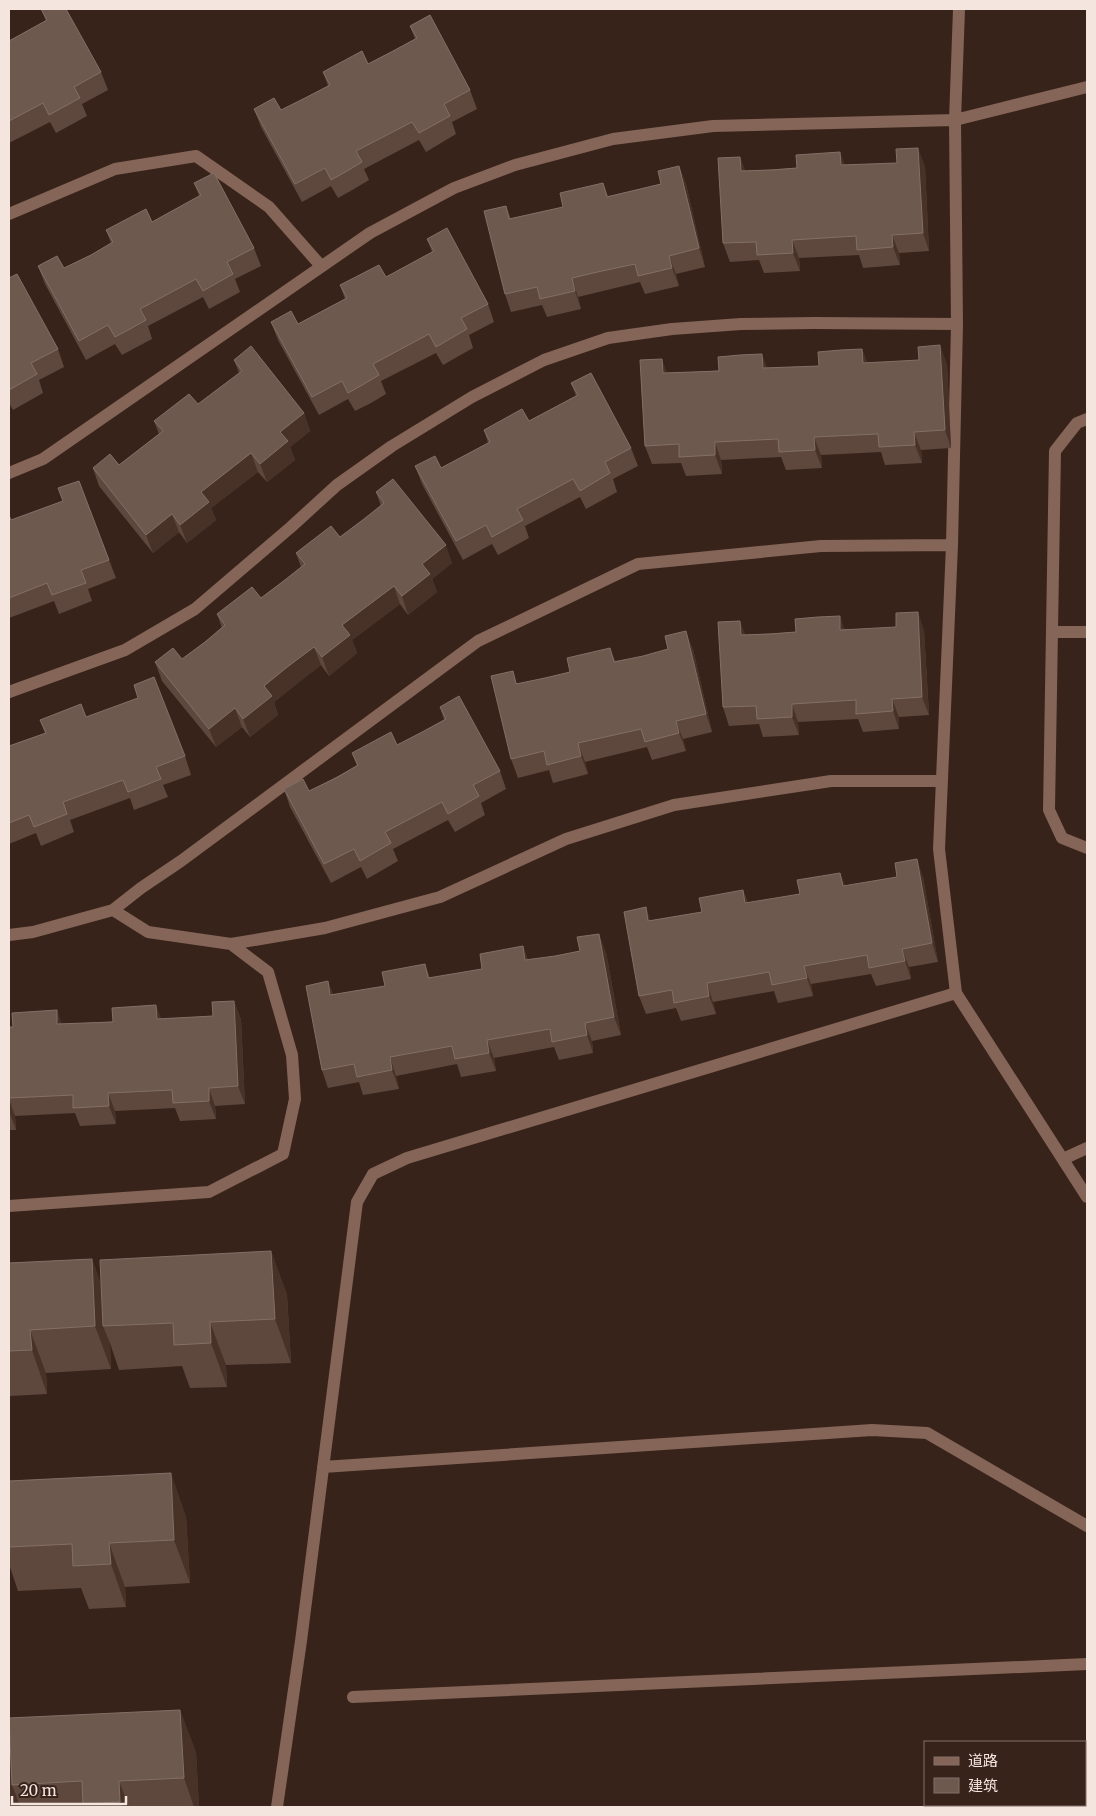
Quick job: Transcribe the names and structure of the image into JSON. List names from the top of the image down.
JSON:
{
  "legend": ["道路", "建筑"],
  "scale_bar": "20 m"
}
